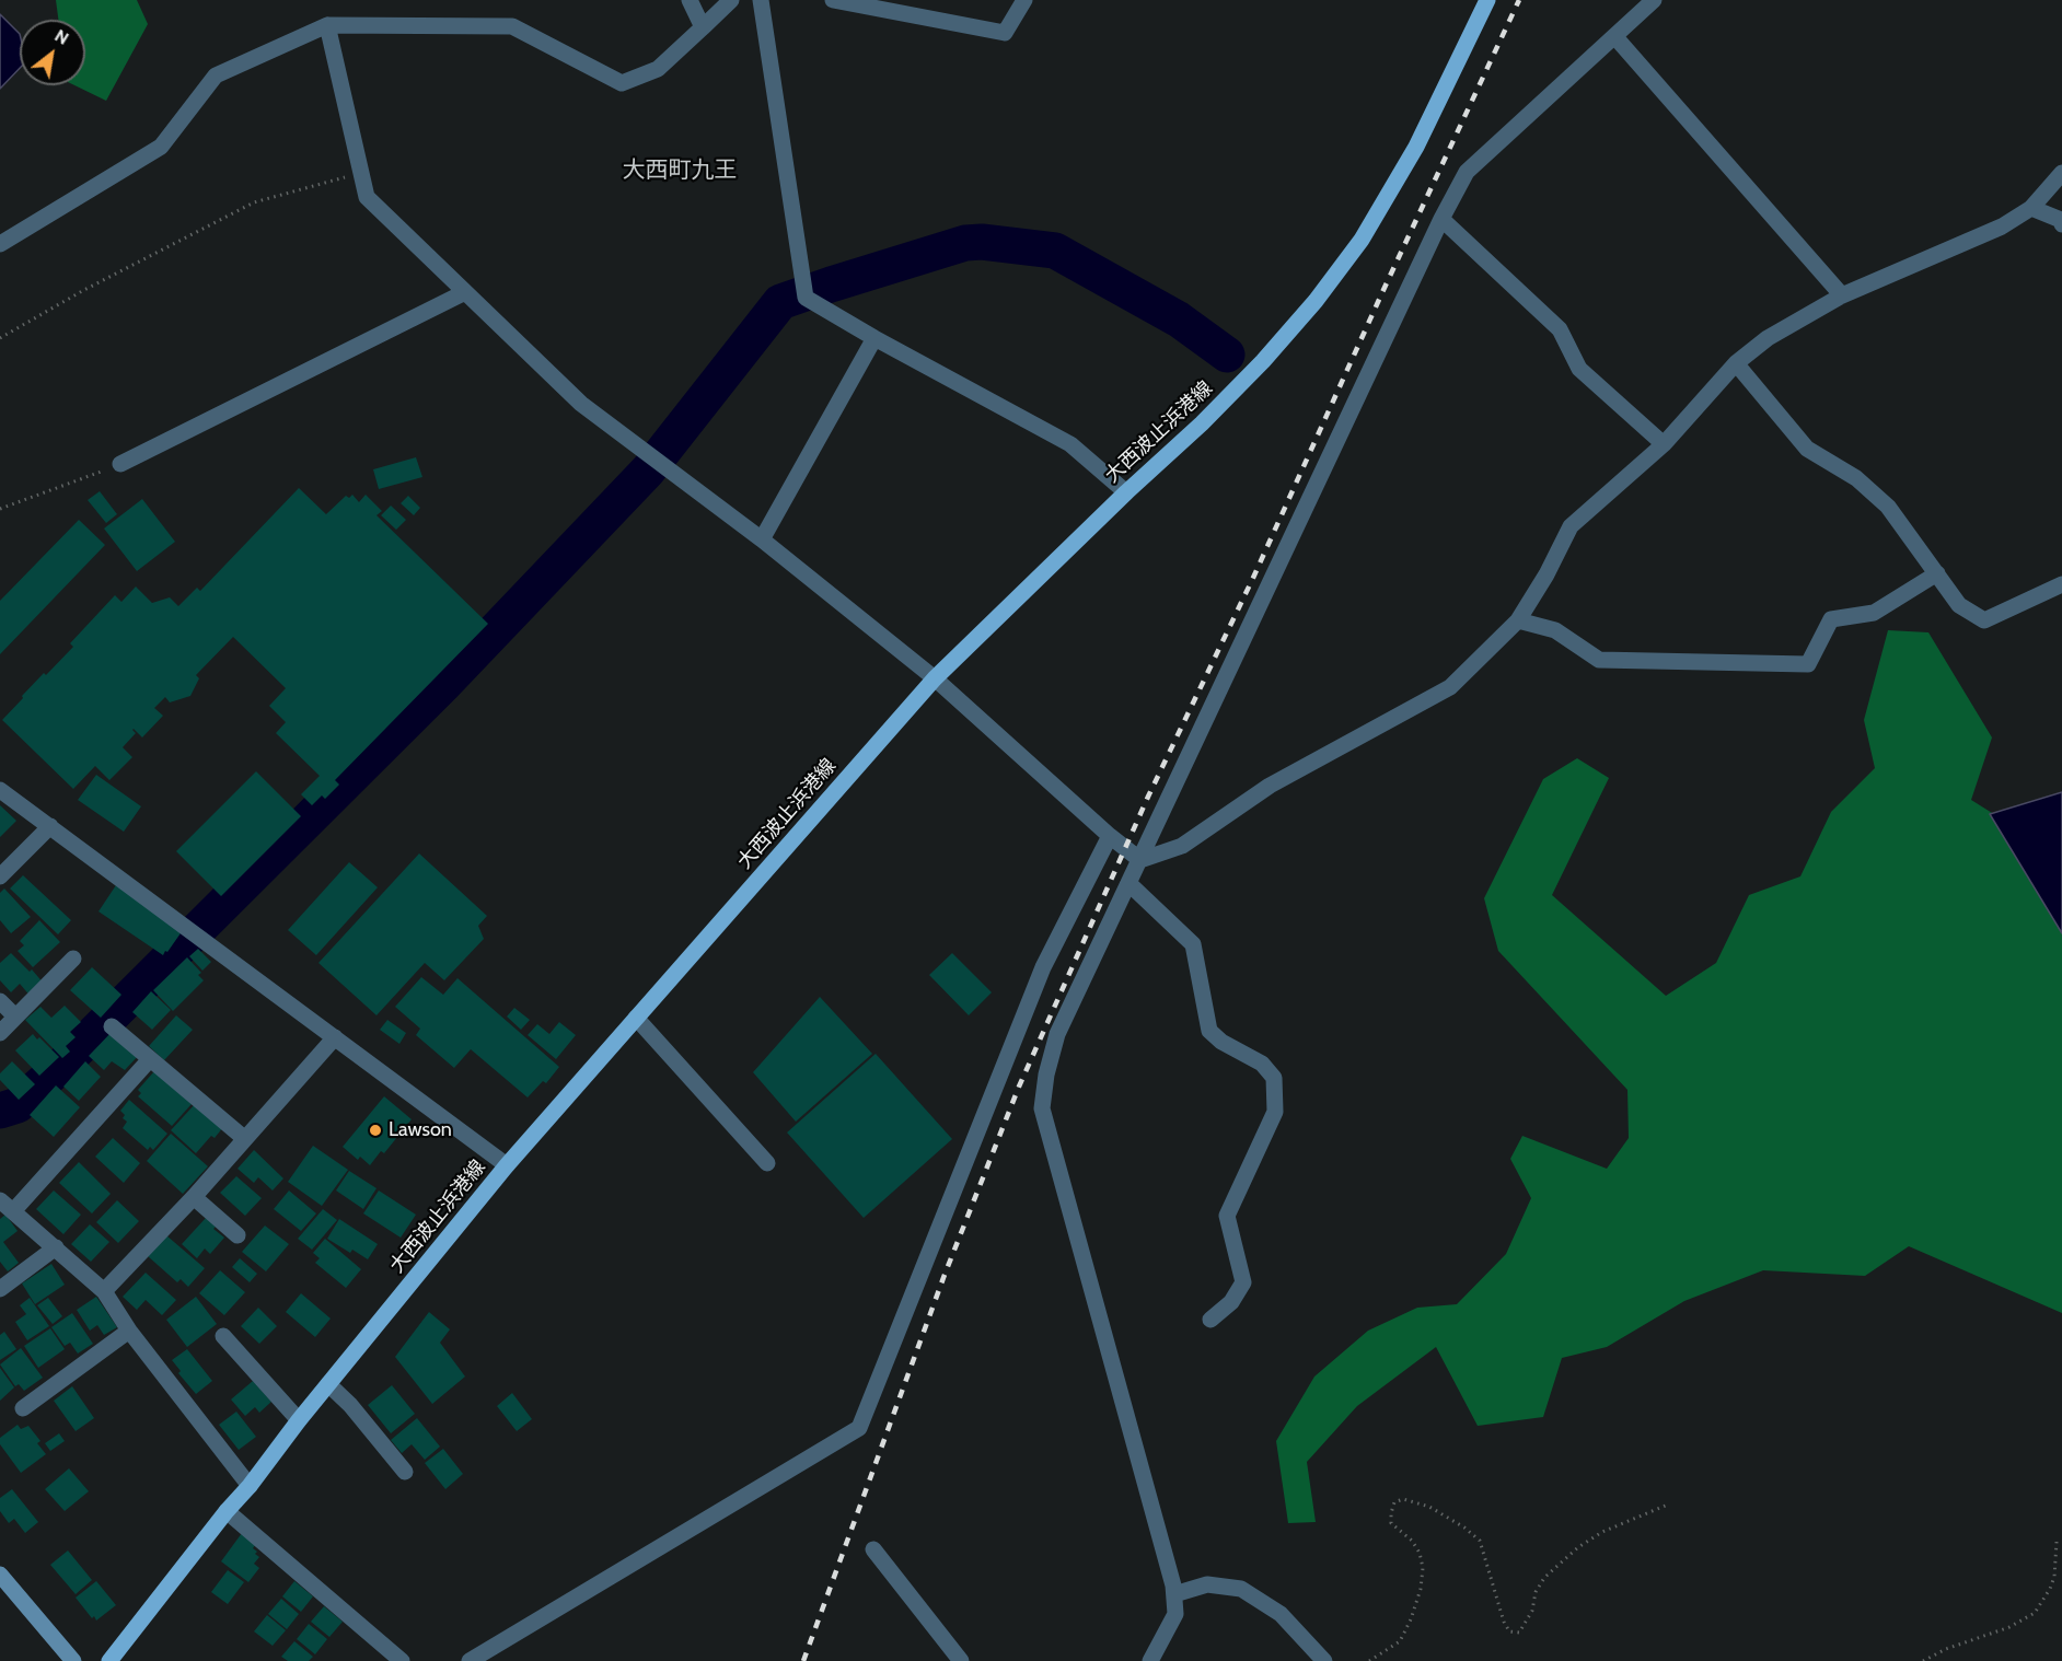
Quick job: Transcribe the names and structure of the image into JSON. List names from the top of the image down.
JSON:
{
  "streets": {
    "main road": ["大西波止浜港線"]
  },
  "districts": ["大西町九王"],
  "places": ["Lawson"],
  "north": "top right"
}
